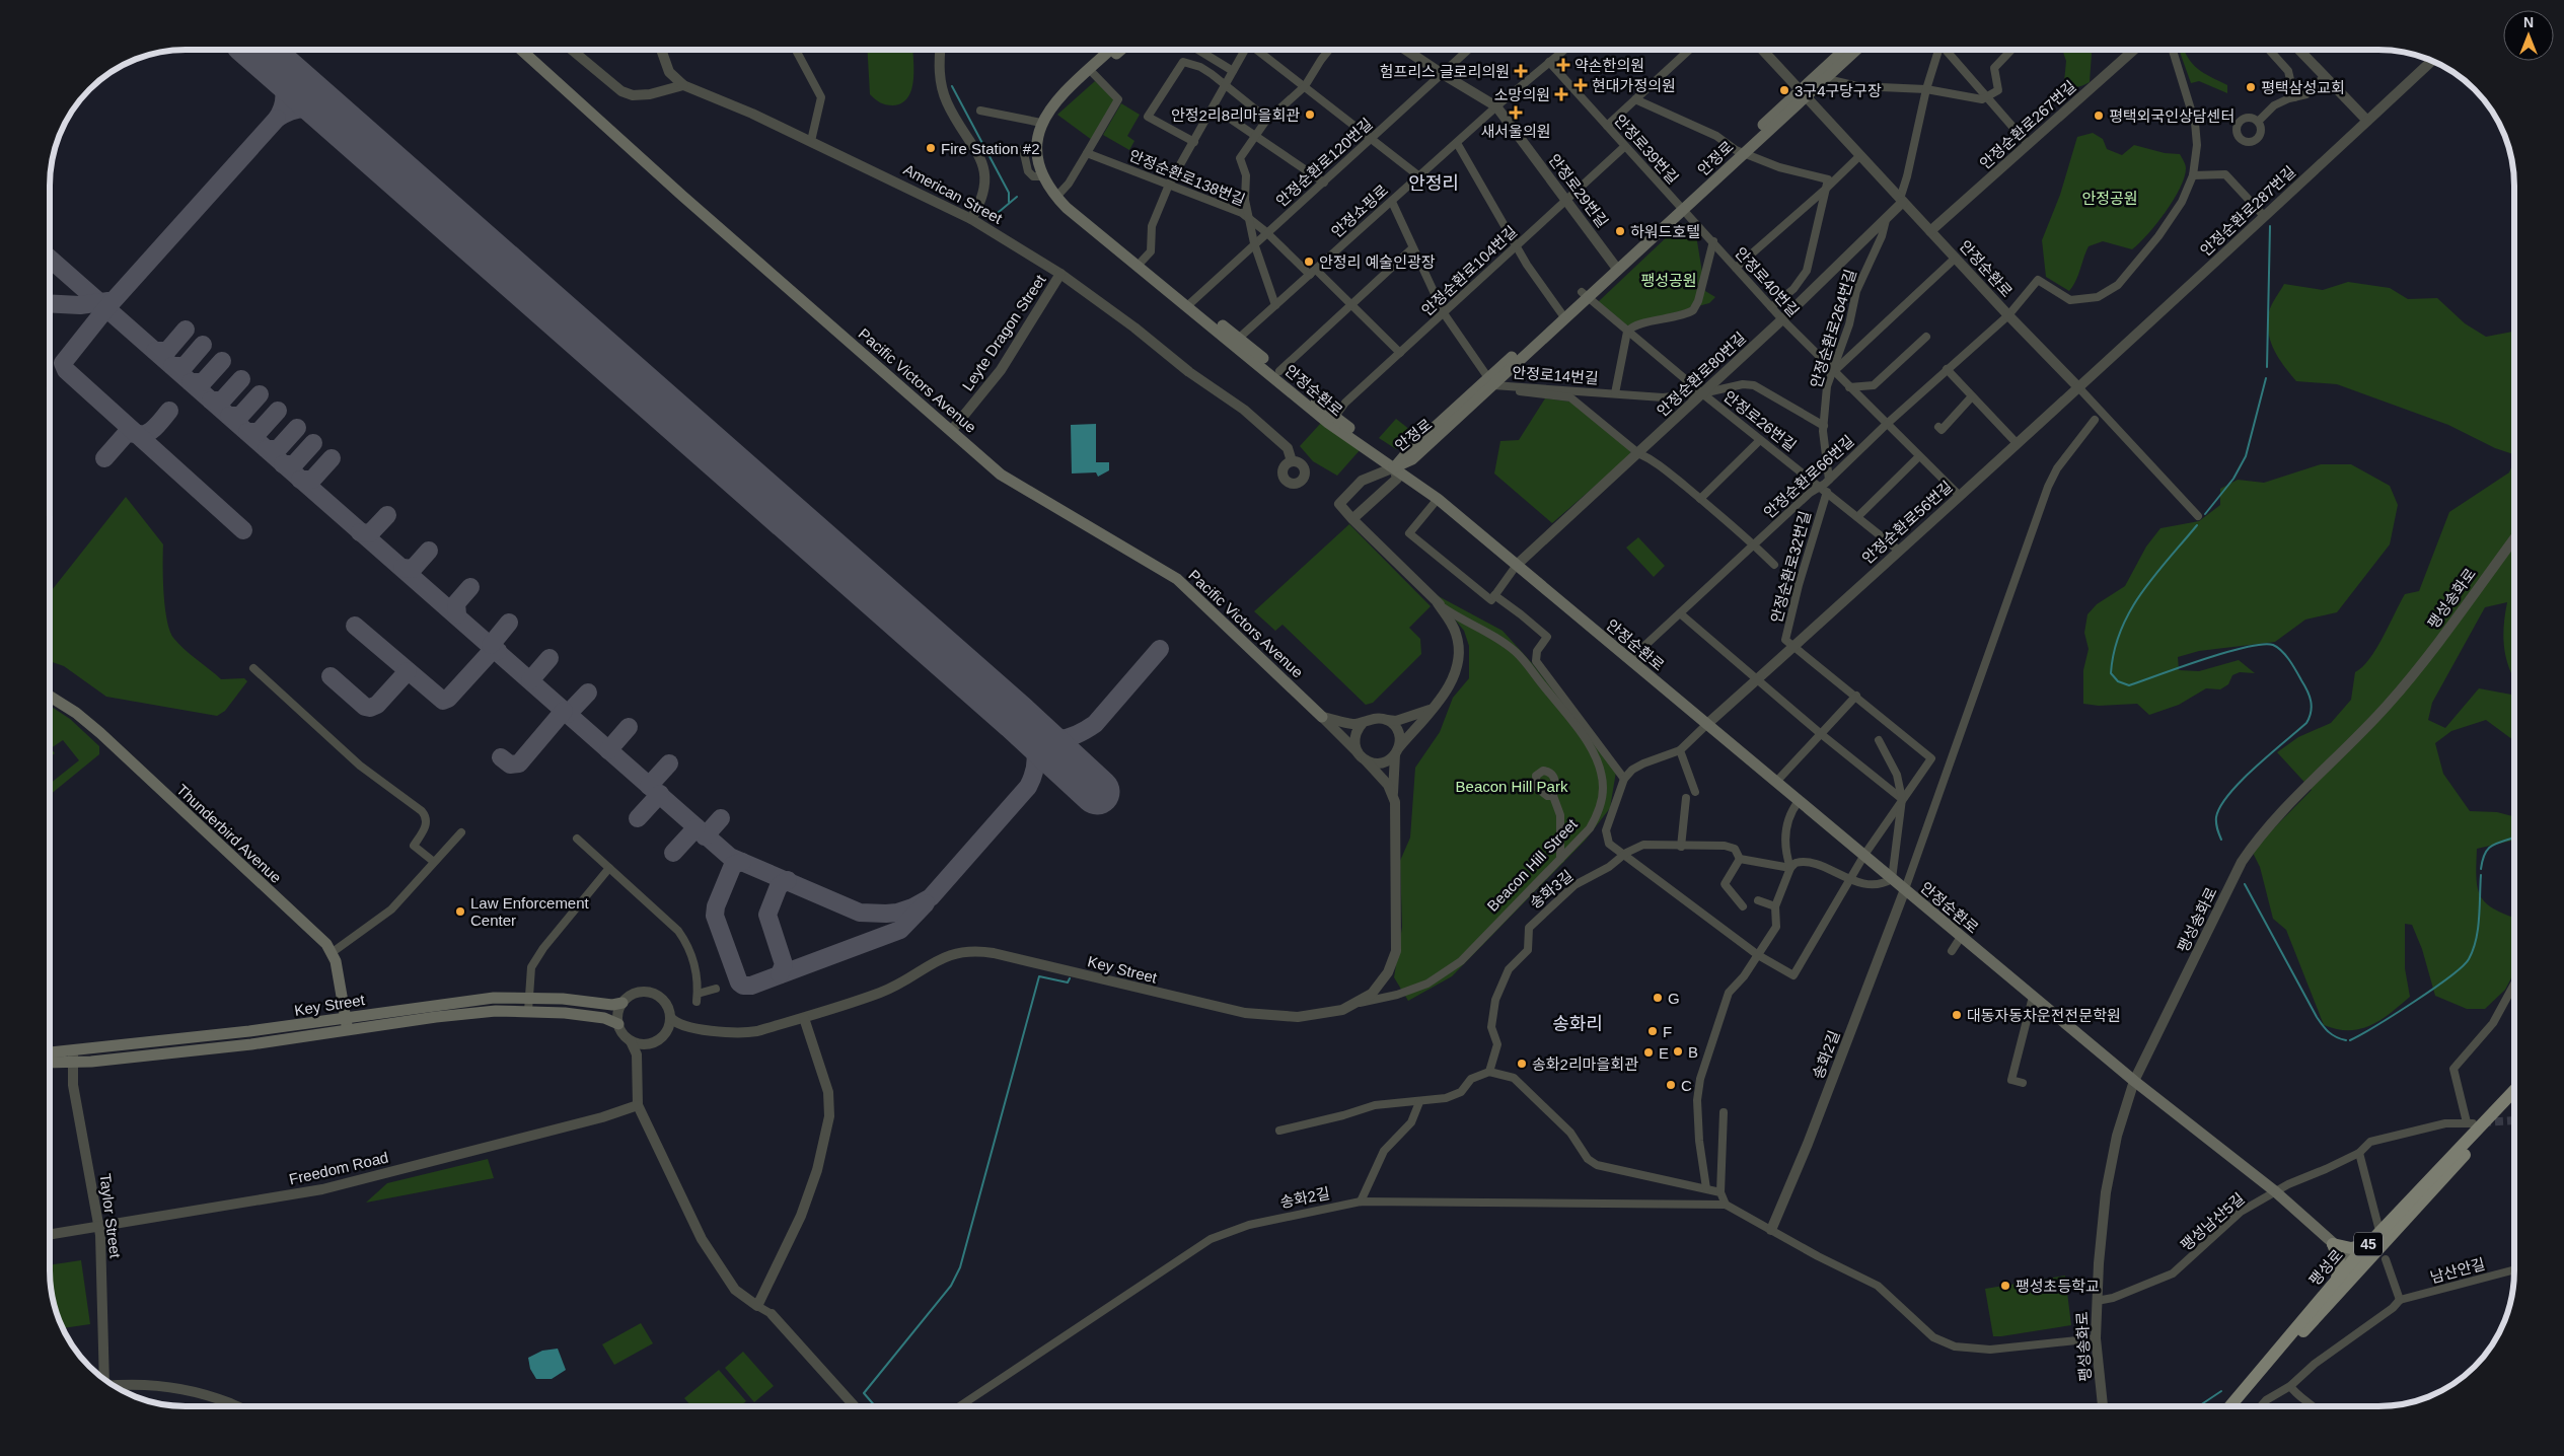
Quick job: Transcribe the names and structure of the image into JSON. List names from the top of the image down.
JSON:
{
  "streets": {
    "main road": [
      "안정로",
      "안정순환로",
      "Pacific Victors Avenue",
      "Thunderbird Avenue",
      "Key Street",
      "45",
      "팽성로"
    ],
    "street": [
      "안정순환로267번길",
      "안정로39번길",
      "안정순환로120번길",
      "안정순환로138번길",
      "안정로29번길",
      "American Street",
      "안정쇼핑로",
      "안정순환로287번길",
      "안정순환로104번길",
      "안정로40번길",
      "안정순환로264번길",
      "Leyte Dragon Street",
      "안정순환로80번길",
      "안정로14번길",
      "안정로26번길",
      "안정순환로66번길",
      "안정순환로56번길",
      "안정순환로32번길",
      "팽성송화로",
      "Beacon Hill Street",
      "송화3길",
      "송화2길",
      "Freedom Road",
      "Taylor Street",
      "팽성남산5길",
      "남산안길"
    ]
  },
  "crossings": [
    ["안정순환로267번길", "안정순환로"],
    ["안정로39번길", "안정로"],
    ["안정로39번길", "안정쇼핑로"],
    ["안정로39번길", "안정순환로104번길"],
    ["안정로39번길", "안정로40번길"],
    ["안정로", "안정로29번길"],
    ["안정로", "안정순환로"],
    ["안정로", "안정로40번길"],
    ["안정로", "안정로14번길"],
    ["안정로", "안정로26번길"],
    ["안정로", "Beacon Hill Street"],
    ["안정순환로120번길", "안정순환로138번길"],
    ["안정순환로120번길", "안정순환로"],
    ["안정순환로138번길", "안정쇼핑로"],
    ["안정순환로138번길", "안정순환로104번길"],
    ["안정로29번길", "안정쇼핑로"],
    ["안정로29번길", "안정순환로104번길"],
    ["American Street", "Leyte Dragon Street"],
    ["안정쇼핑로", "안정순환로"],
    ["안정순환로287번길", "안정순환로"],
    ["안정순환로287번길", "안정순환로56번길"],
    ["안정순환로", "안정순환로104번길"],
    ["안정순환로", "안정순환로80번길"],
    ["안정순환로", "안정순환로66번길"],
    ["안정순환로", "안정순환로56번길"],
    ["안정순환로", "팽성송화로"],
    ["안정순환로", "Beacon Hill Street"],
    ["안정순환로", "송화3길"],
    ["안정순환로", "송화2길"],
    ["안정순환로", "팽성남산5길"],
    ["안정순환로", "팽성로"],
    ["안정로40번길", "안정순환로264번길"],
    ["안정로40번길", "안정순환로80번길"],
    ["안정로40번길", "안정순환로66번길"],
    ["안정로40번길", "안정순환로56번길"],
    ["안정순환로264번길", "안정순환로80번길"],
    ["안정순환로264번길", "안정로14번길"],
    ["안정순환로264번길", "안정순환로66번길"],
    ["Leyte Dragon Street", "Pacific Victors Avenue"],
    ["안정순환로80번길", "안정로14번길"],
    ["안정순환로80번길", "안정로26번길"],
    ["안정로14번길", "안정로26번길"],
    ["안정로26번길", "안정순환로66번길"],
    ["안정로26번길", "안정순환로56번길"],
    ["안정로26번길", "안정순환로32번길"],
    ["안정순환로66번길", "안정순환로32번길"],
    ["안정순환로56번길", "안정순환로32번길"],
    ["팽성송화로", "송화2길"],
    ["팽성송화로", "팽성남산5길"],
    ["Beacon Hill Street", "Key Street"],
    ["Key Street", "Taylor Street"],
    ["Freedom Road", "Taylor Street"]
  ],
  "districts": ["안정리", "송화리"],
  "parks": ["안정공원", "팽성공원", "Beacon Hill Park"],
  "places": {
    "health": [
      "약손한의원",
      "험프리스 글로리의원",
      "현대가정의원",
      "소망의원",
      "새서울의원"
    ],
    "other": [
      "평택삼성교회",
      "3구4구당구장",
      "안정2리8리마을회관",
      "평택외국인상담센터",
      "Fire Station #2",
      "하워드호텔",
      "안정리 예술인광장",
      "Law Enforcement Center",
      "G",
      "대동자동차운전전문학원",
      "F",
      "B",
      "E",
      "송화2리마을회관",
      "C",
      "팽성초등학교"
    ]
  },
  "north": "top"
}
